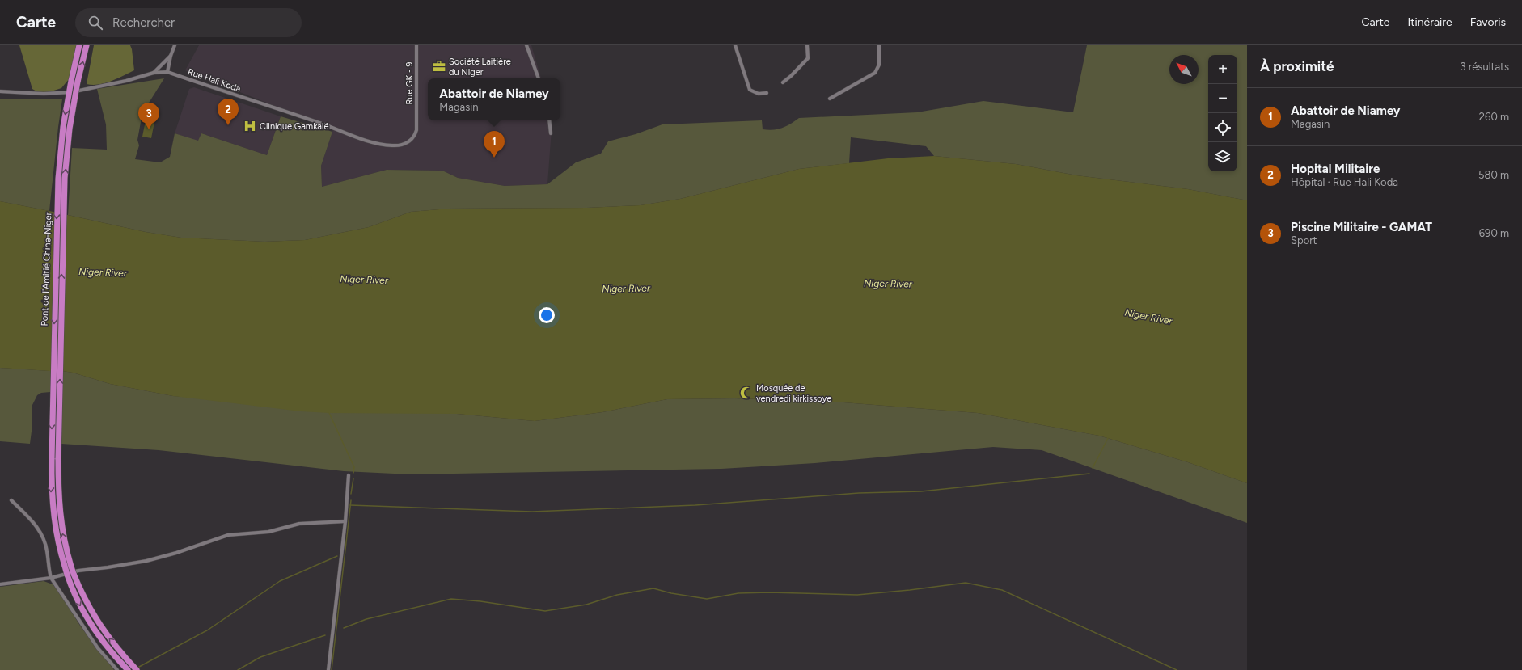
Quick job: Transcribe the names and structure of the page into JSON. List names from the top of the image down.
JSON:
{
  "streets": {
    "highway": ["Pont de l'Amitié Chine-Niger"],
    "street": ["Rue Hali Koda", "Rue GK - 9"]
  },
  "crossings": [
    ["Rue Hali Koda", "Rue GK - 9"]
  ],
  "water": ["Niger River"],
  "places": {
    "office": ["Société Laitière du Niger"],
    "hospital": ["Clinique Gamkalé"],
    "mosque": ["Mosquée de vendredi kirkissoye"]
  },
  "north": "top left",
  "page": {
    "header": "Carte",
    "search": "Rechercher",
    "nav": ["Carte", "Itinéraire", "Favoris"],
    "heading": ["À proximité", "3 résultats"],
    "map_buttons": ["+", "−"],
    "popup": ["Abattoir de Niamey", "Magasin"],
    "list": [
      {
        "mark": "1",
        "name": "Abattoir de Niamey",
        "note": "Magasin",
        "value": "260 m"
      },
      {
        "mark": "2",
        "name": "Hopital Militaire",
        "note": "Hôpital · Rue Hali Koda",
        "value": "580 m"
      },
      {
        "mark": "3",
        "name": "Piscine Militaire - GAMAT",
        "note": "Sport",
        "value": "690 m"
      }
    ],
    "pins": ["2", "3", "1"]
  }
}
